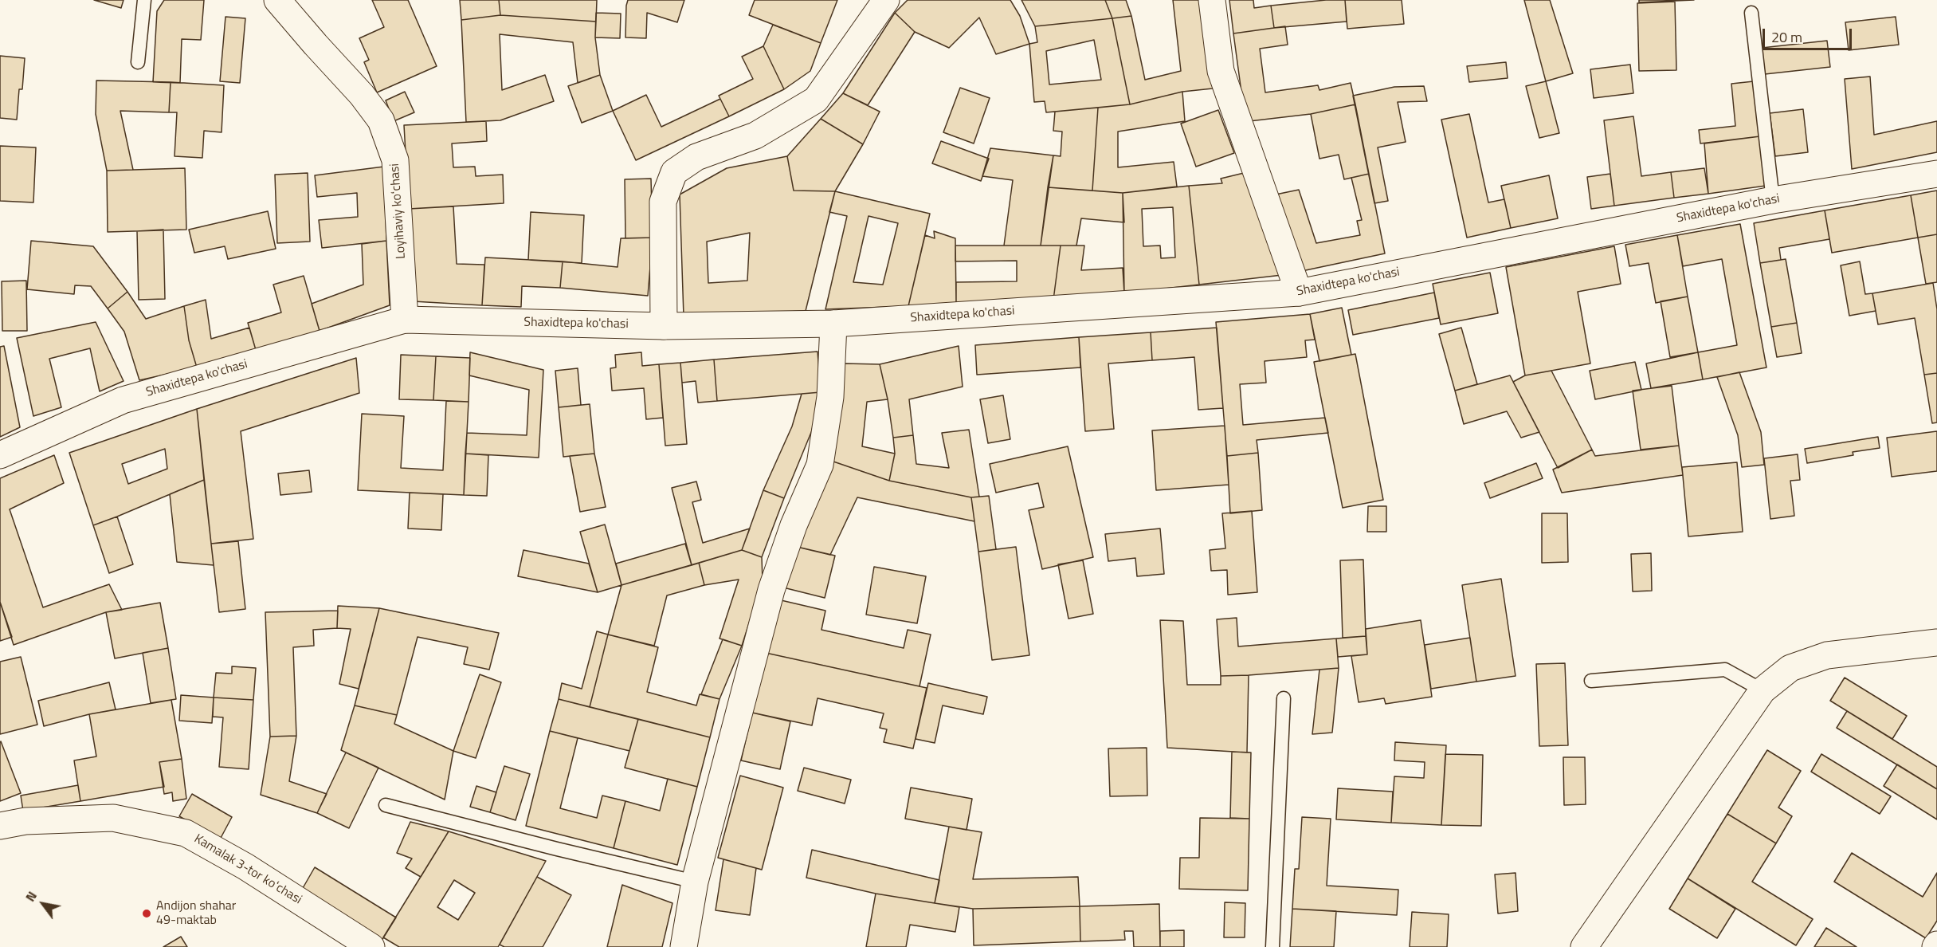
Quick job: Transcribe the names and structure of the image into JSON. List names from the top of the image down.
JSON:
{
  "streets": {
    "street": ["Shaxidtepa ko'chasi", "Loyihaviy koʻchasi", "Kamalak 3-tor koʻchasi"]
  },
  "crossings": [
    ["Shaxidtepa ko'chasi", "Loyihaviy koʻchasi"]
  ],
  "places": ["Andijon shahar 49-maktab"],
  "scale_bar": "20 m",
  "north": "top left"
}
